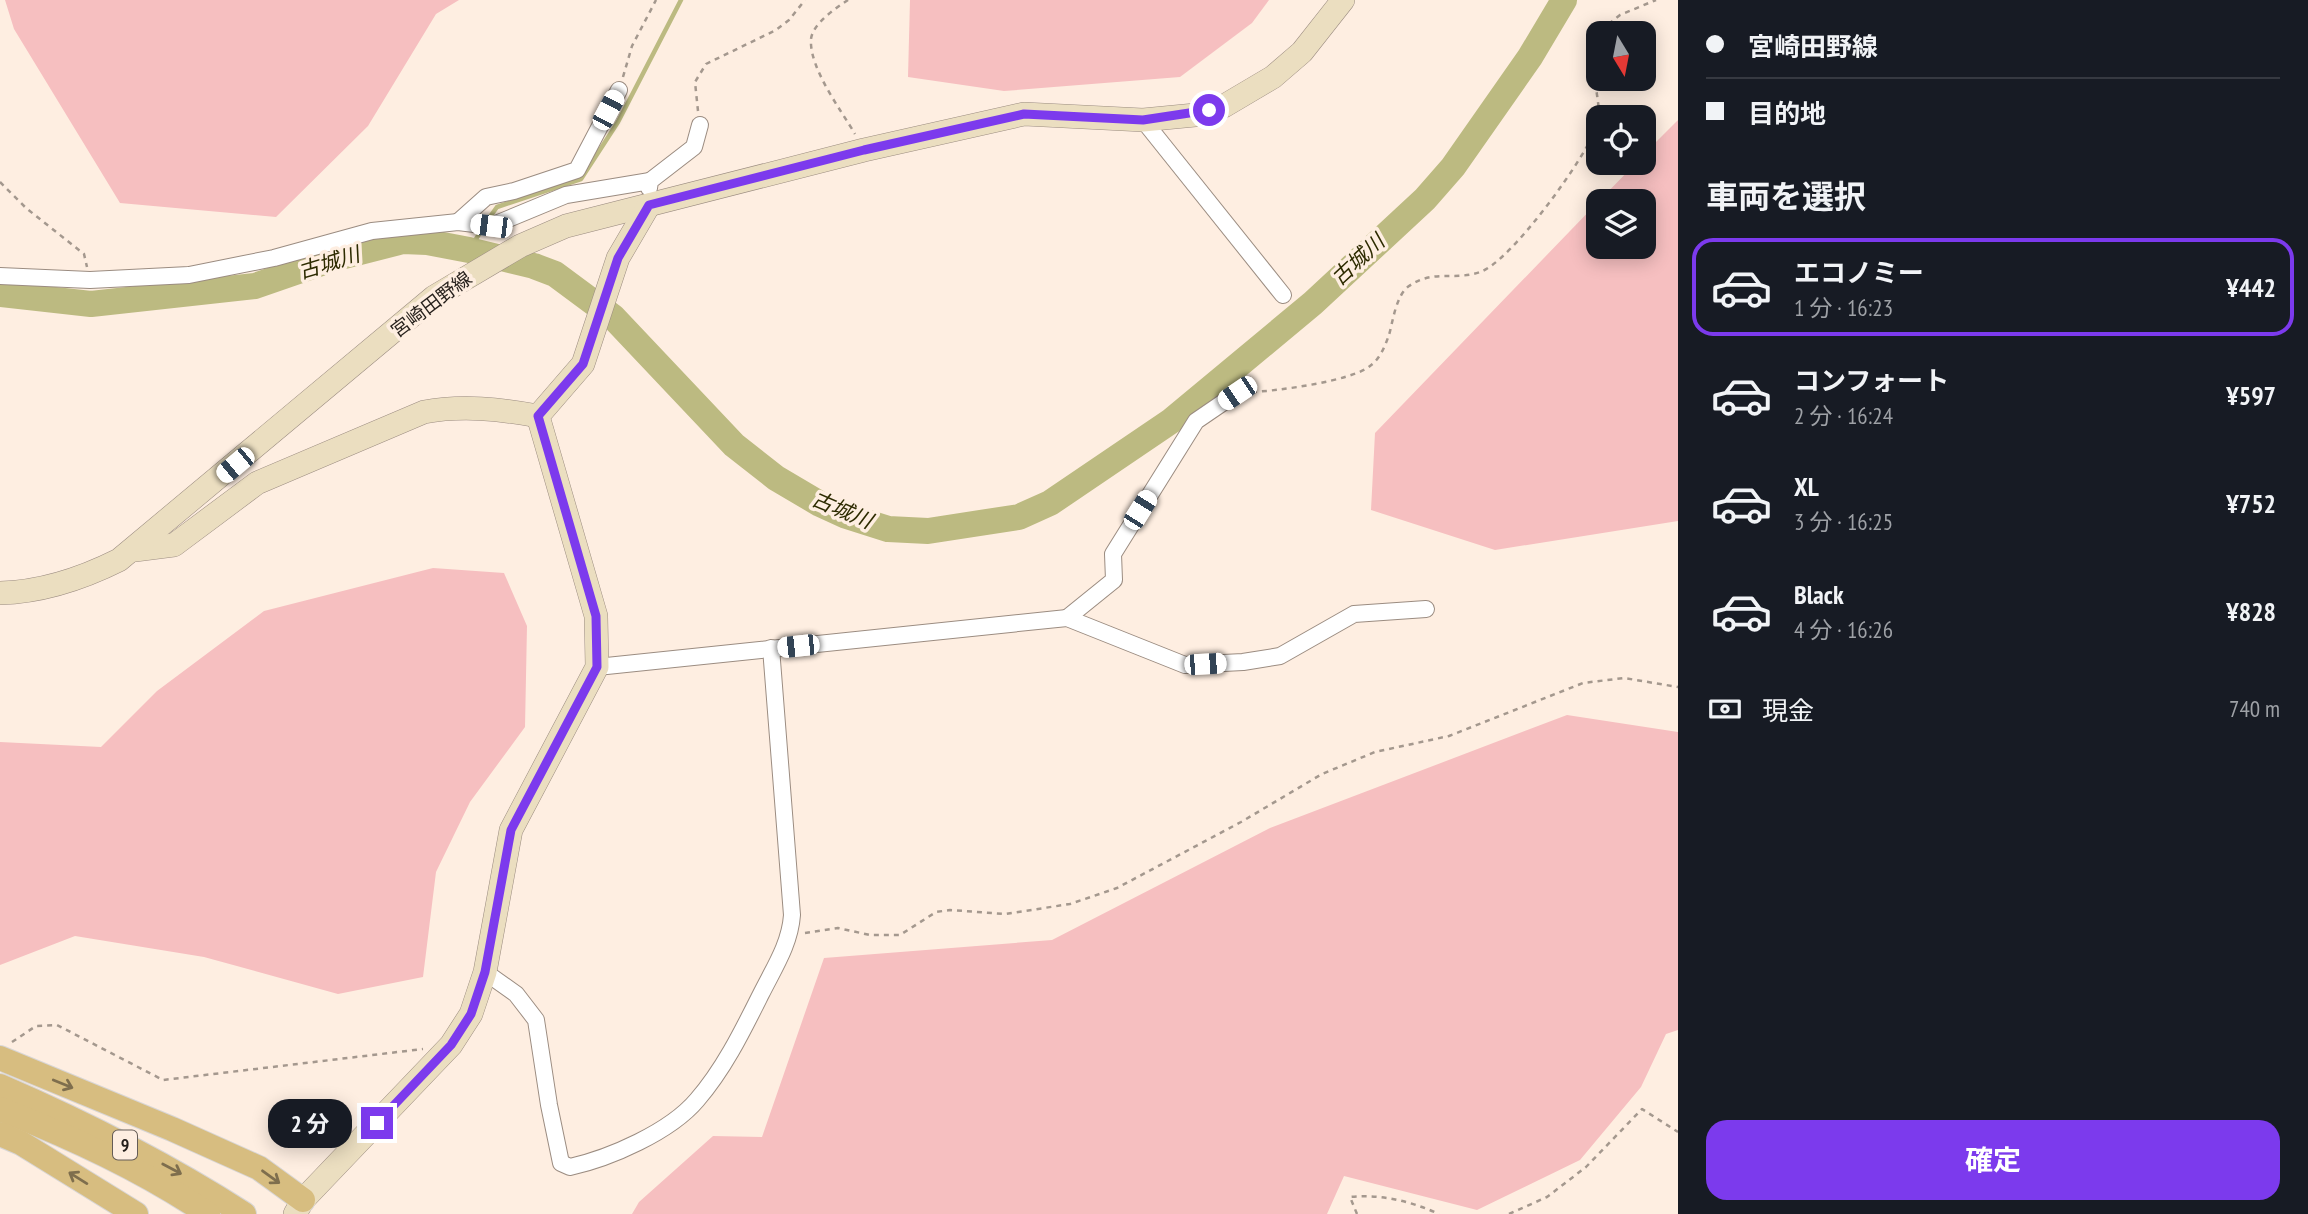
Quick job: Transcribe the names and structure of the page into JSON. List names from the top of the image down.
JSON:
{
  "streets": {
    "main road": ["9"],
    "street": ["宮崎田野線"]
  },
  "water": ["古城川"],
  "north": "bottom",
  "page": {
    "banner": ["宮崎田野線", "目的地"],
    "heading": "車両を選択",
    "list": [
      {
        "name": "エコノミー",
        "note": "1 分 · 16:23",
        "value": "¥442"
      },
      {
        "name": "コンフォート",
        "note": "2 分 · 16:24",
        "value": "¥597"
      },
      {
        "name": "XL",
        "note": "3 分 · 16:25",
        "value": "¥752"
      },
      {
        "name": "Black",
        "note": "4 分 · 16:26",
        "value": "¥828"
      }
    ],
    "pay": ["現金", "740 m"],
    "bubble": "2 分",
    "buttons": "確定"
  }
}
